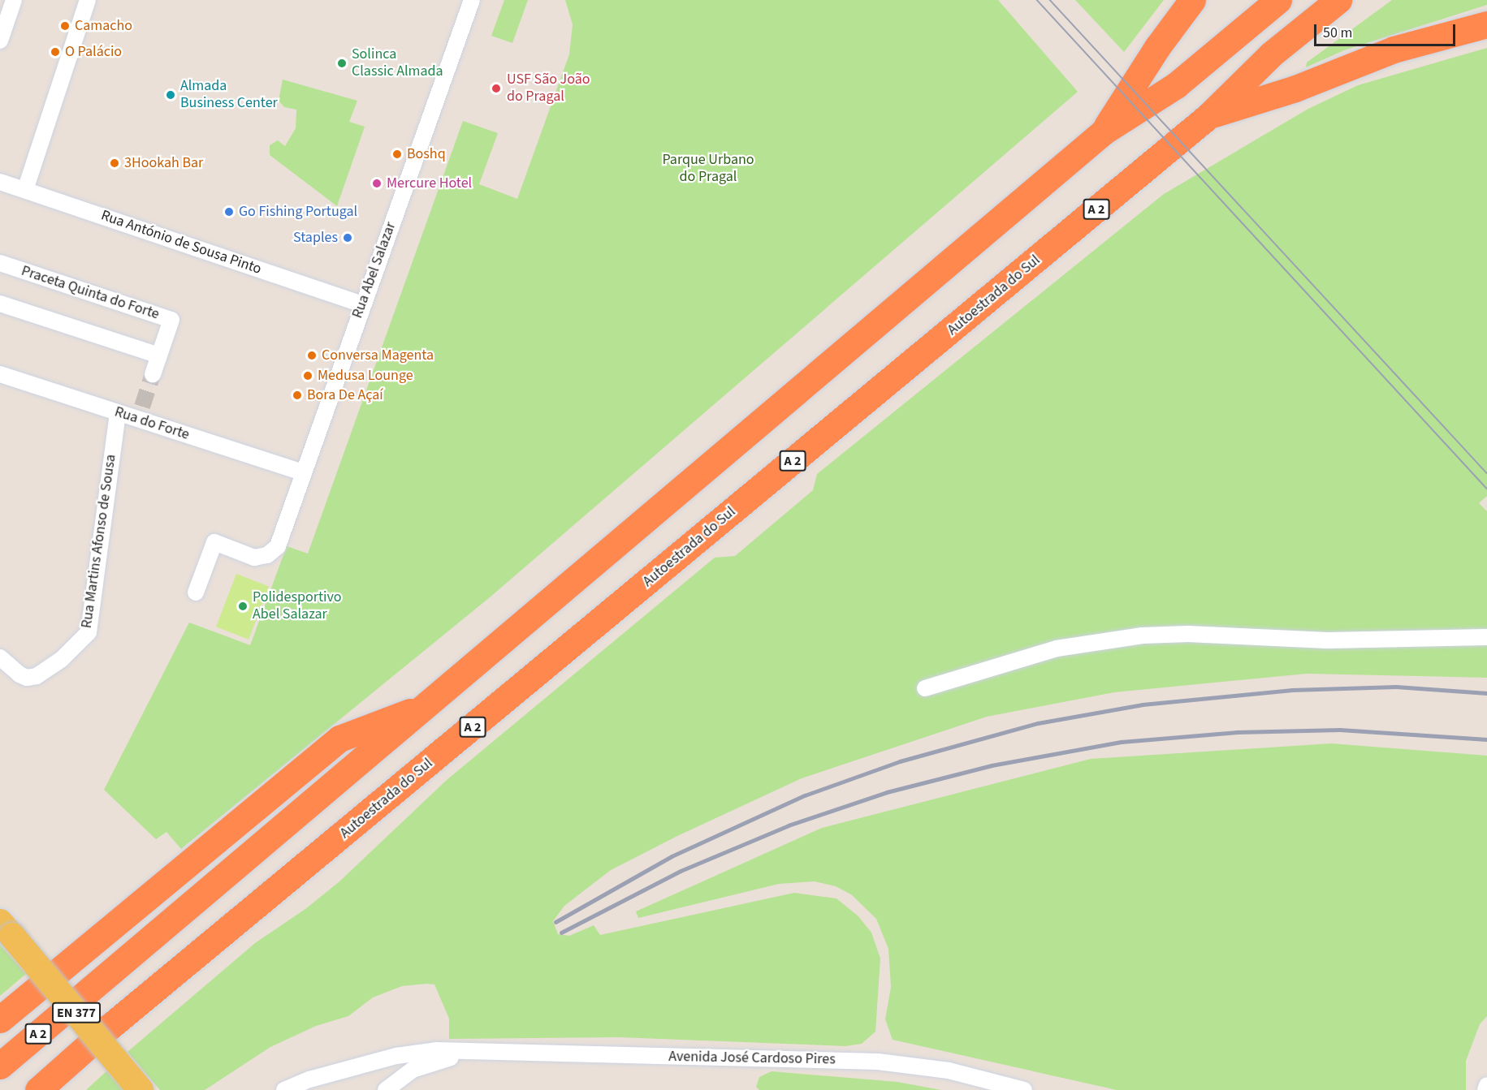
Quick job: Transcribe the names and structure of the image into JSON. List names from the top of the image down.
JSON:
{
  "streets": {
    "highway": ["A 2", "Autoestrada do Sul"],
    "main road": ["EN 377"],
    "street": [
      "Rua António de Sousa Pinto",
      "Rua Abel Salazar",
      "Praceta Quinta do Forte",
      "Rua do Forte",
      "Rua Martins Afonso de Sousa",
      "Avenida José Cardoso Pires"
    ]
  },
  "crossings": [
    ["Rua António de Sousa Pinto", "Rua Abel Salazar"],
    ["Rua Abel Salazar", "Rua do Forte"],
    ["Rua do Forte", "Rua Martins Afonso de Sousa"]
  ],
  "parks": ["Parque Urbano do Pragal"],
  "places": [
    "Camacho",
    "O Palácio",
    "Solinca Classic Almada",
    "USF São João do Pragal",
    "Almada Business Center",
    "Boshq",
    "3Hookah Bar",
    "Mercure Hotel",
    "Go Fishing Portugal",
    "Staples",
    "Conversa Magenta",
    "Medusa Lounge",
    "Bora De Açaí",
    "Polidesportivo Abel Salazar"
  ],
  "scale_bar": "50 m"
}
